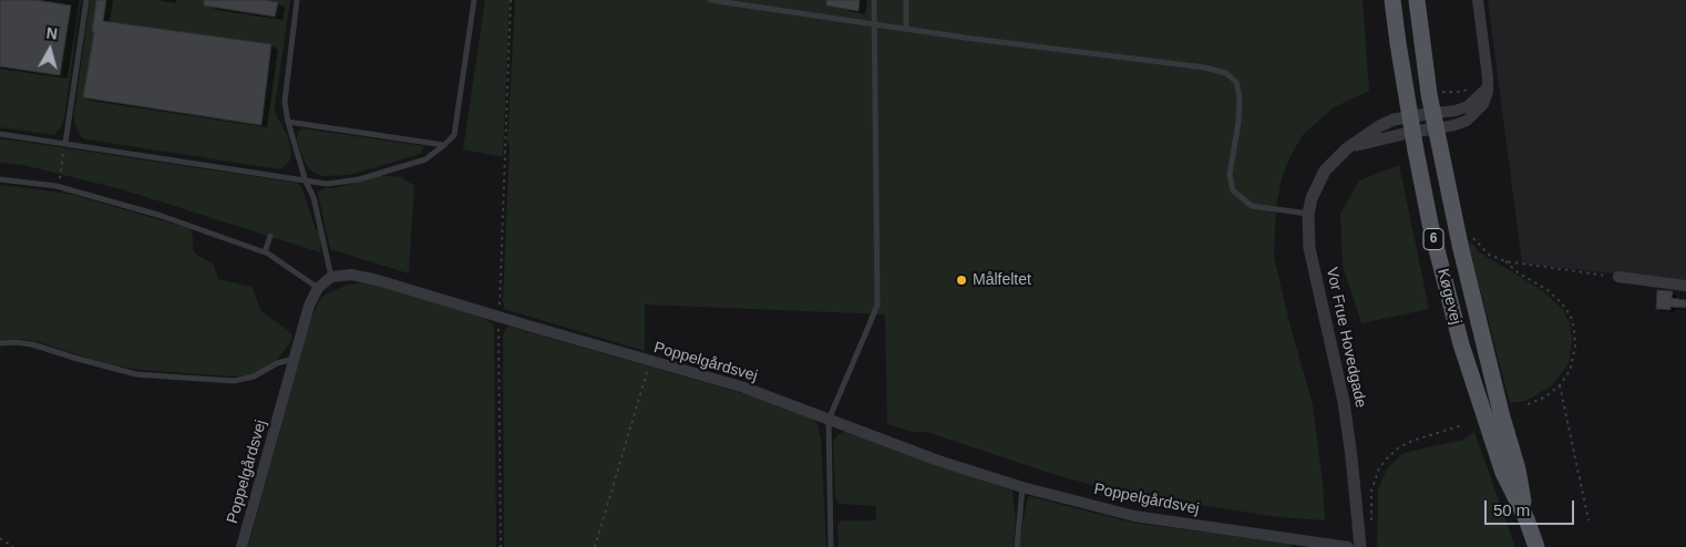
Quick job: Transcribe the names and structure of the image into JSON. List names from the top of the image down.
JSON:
{
  "streets": {
    "main road": ["6", "Køgevej"],
    "street": ["Vor Frue Hovedgade", "Poppelgårdsvej"]
  },
  "crossings": [
    ["Køgevej", "Vor Frue Hovedgade"]
  ],
  "places": ["Målfeltet"],
  "scale_bar": "50 m",
  "north": "top"
}
